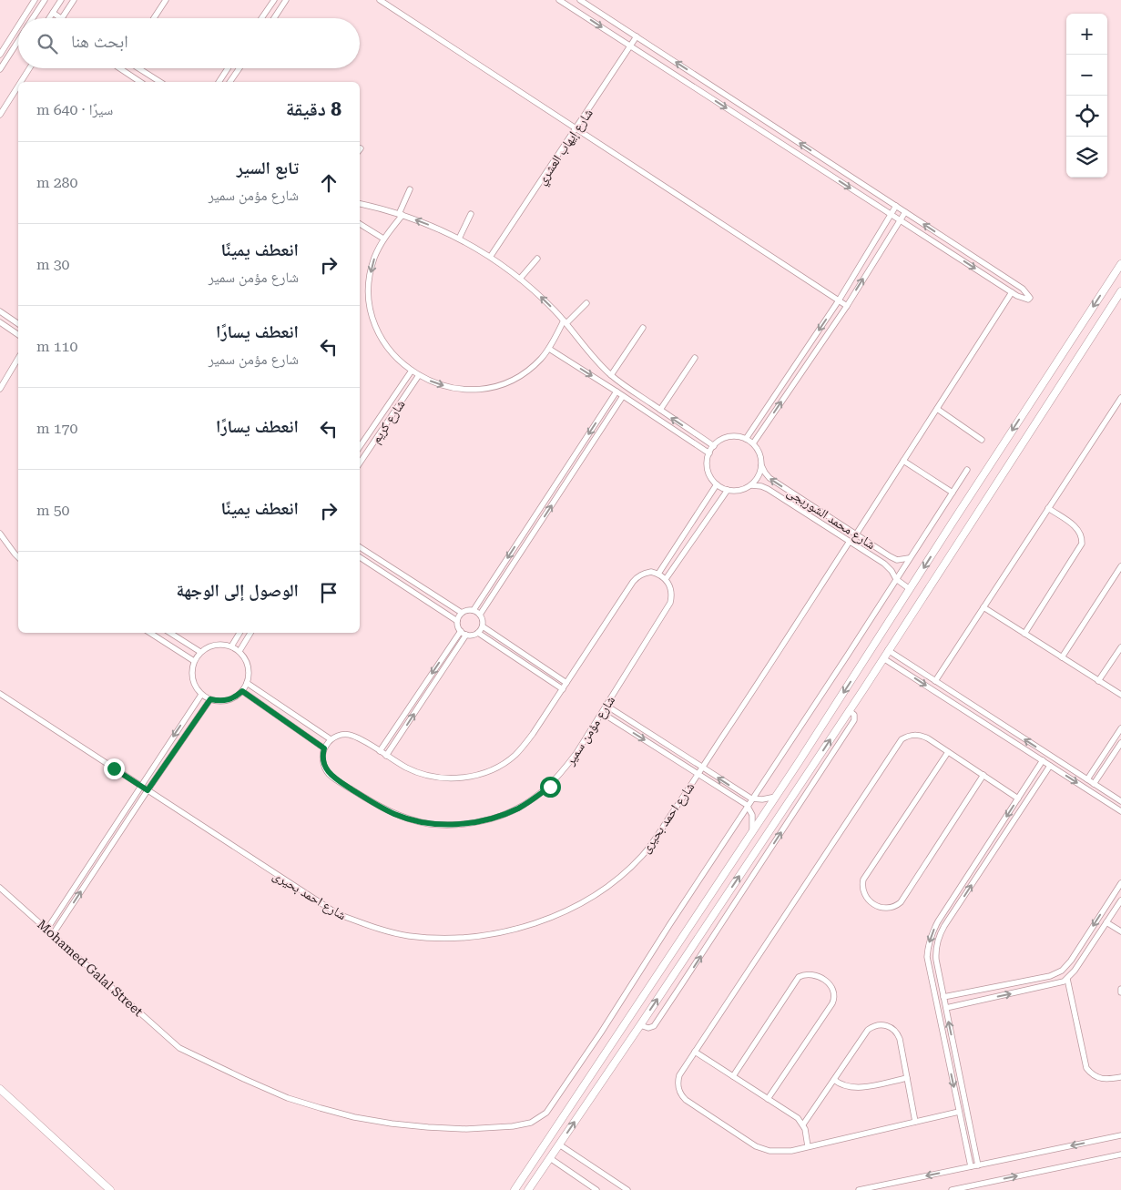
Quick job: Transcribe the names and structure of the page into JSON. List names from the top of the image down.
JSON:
{
  "streets": {
    "street": [
      "شارع إيهاب العشري",
      "شارع كريم",
      "شارع محمد الشوربجى",
      "شارع مؤمن سمير",
      "شارع احمد بحيرى",
      "Mohamed Galal Street"
    ]
  },
  "crossings": [
    ["شارع محمد الشوربجى", "شارع احمد بحيرى"],
    ["شارع محمد الشوربجى", "Mohamed Galal Street"]
  ],
  "page": {
    "map_buttons": ["+", "−"],
    "search": "ابحث هنا",
    "heading": ["8 دقيقة", "سيرًا · 640 m"],
    "list": [
      ["تابع السير", "شارع مؤمن سمير", "280 m"],
      ["انعطف يمينًا", "شارع مؤمن سمير", "30 m"],
      ["انعطف يسارًا", "شارع مؤمن سمير", "110 m"],
      ["انعطف يسارًا", "170 m"],
      ["انعطف يمينًا", "50 m"],
      "الوصول إلى الوجهة"
    ]
  }
}
